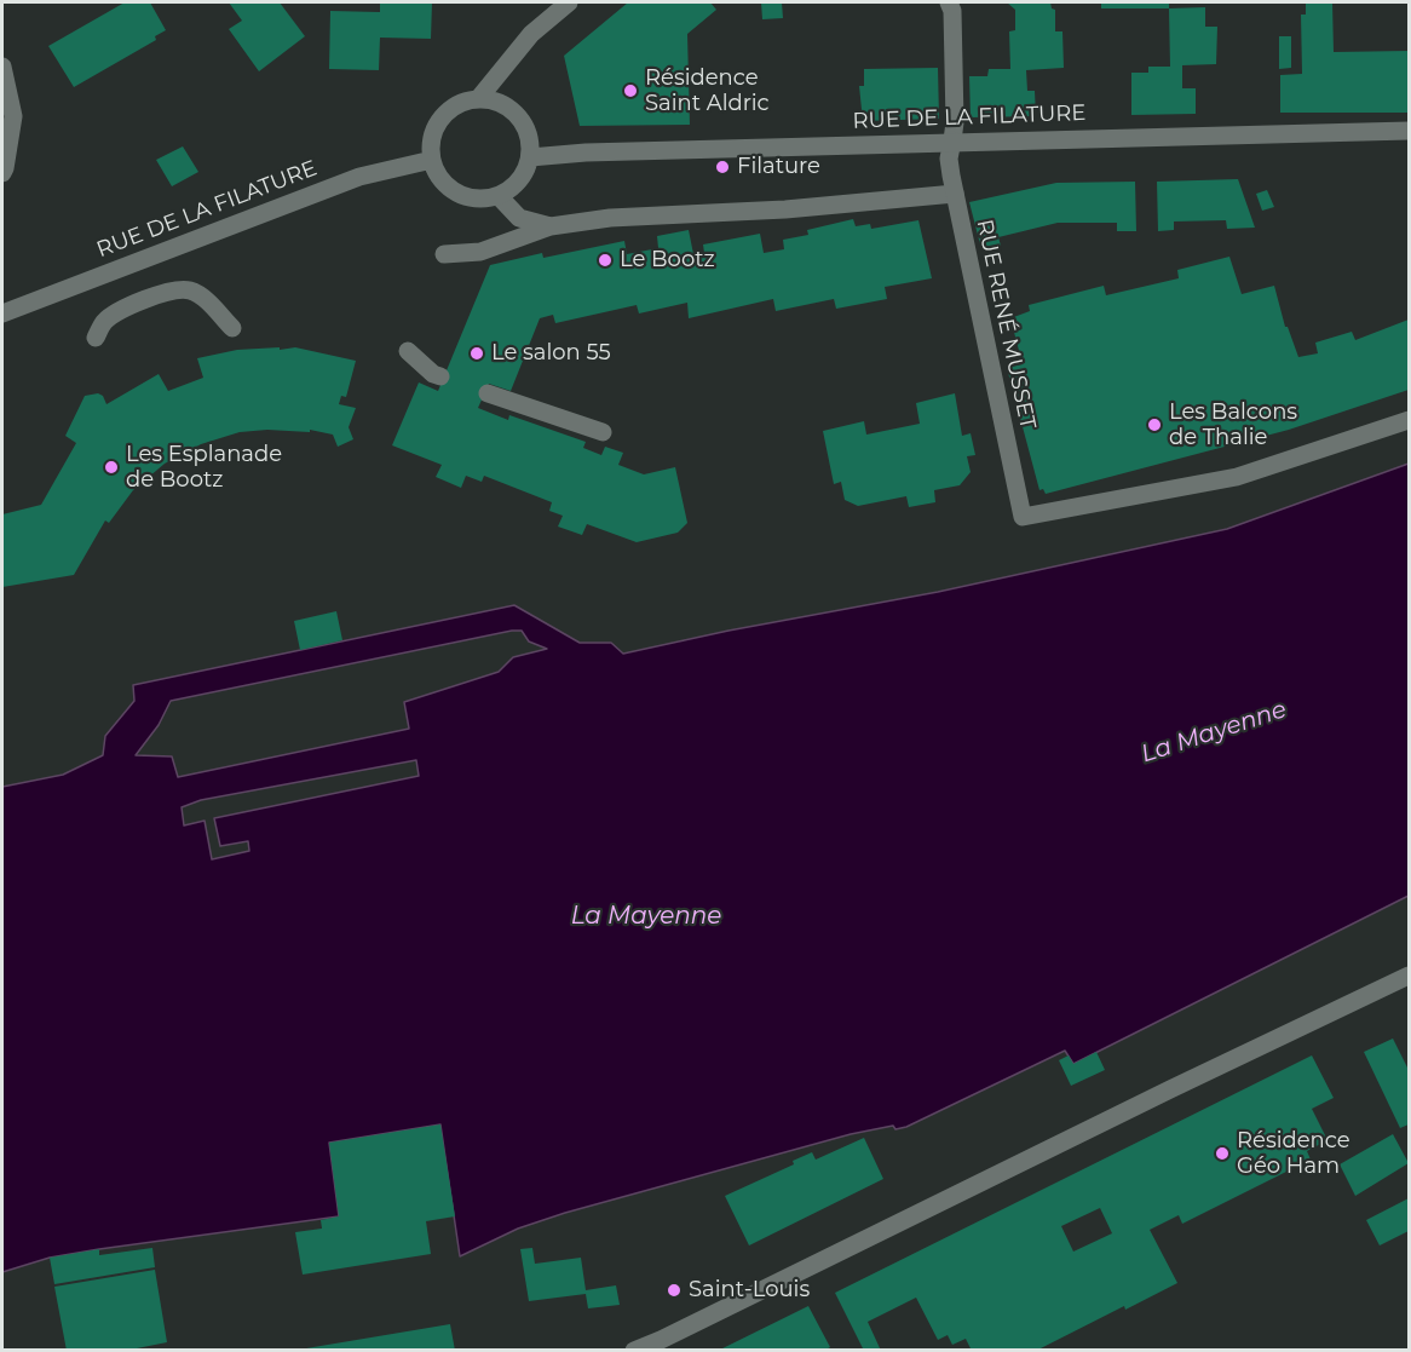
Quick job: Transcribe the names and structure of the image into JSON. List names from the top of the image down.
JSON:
{
  "streets": {
    "street": ["RUE DE LA FILATURE", "RUE RENÉ MUSSET"]
  },
  "crossings": [
    ["RUE DE LA FILATURE", "RUE RENÉ MUSSET"]
  ],
  "water": ["La Mayenne"],
  "places": [
    "Résidence Saint Aldric",
    "Filature",
    "Le Bootz",
    "Le salon 55",
    "Les Balcons de Thalie",
    "Les Esplanade de Bootz",
    "Résidence Géo Ham",
    "Saint-Louis"
  ]
}
